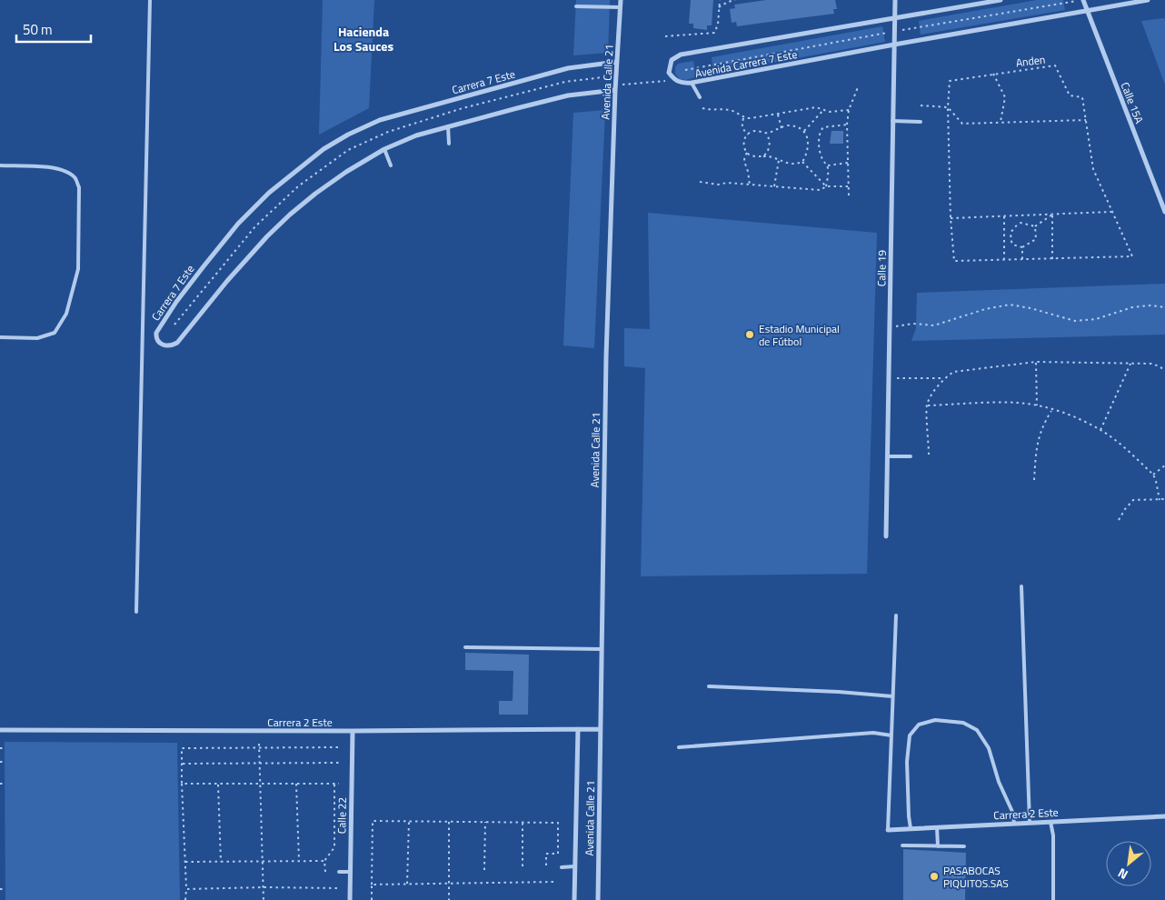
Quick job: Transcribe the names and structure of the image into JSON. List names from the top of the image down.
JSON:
{
  "streets": {
    "street": [
      "Avenida Carrera 7 Este",
      "Carrera 7 Este",
      "Avenida Calle 21",
      "Calle 15A",
      "Calle 19",
      "Carrera 2 Este",
      "Calle 22"
    ],
    "path": ["Anden"]
  },
  "crossings": [
    ["Avenida Carrera 7 Este", "Calle 15A"],
    ["Avenida Carrera 7 Este", "Calle 19"],
    ["Carrera 7 Este", "Avenida Calle 21"],
    ["Avenida Calle 21", "Carrera 2 Este"],
    ["Carrera 2 Este", "Calle 22"]
  ],
  "districts": ["Hacienda Los Sauces"],
  "places": ["Estadio Municipal de Fútbol", "PASABOCAS PIQUITOS.SAS"],
  "scale_bar": "50 m",
  "north": "bottom left"
}
